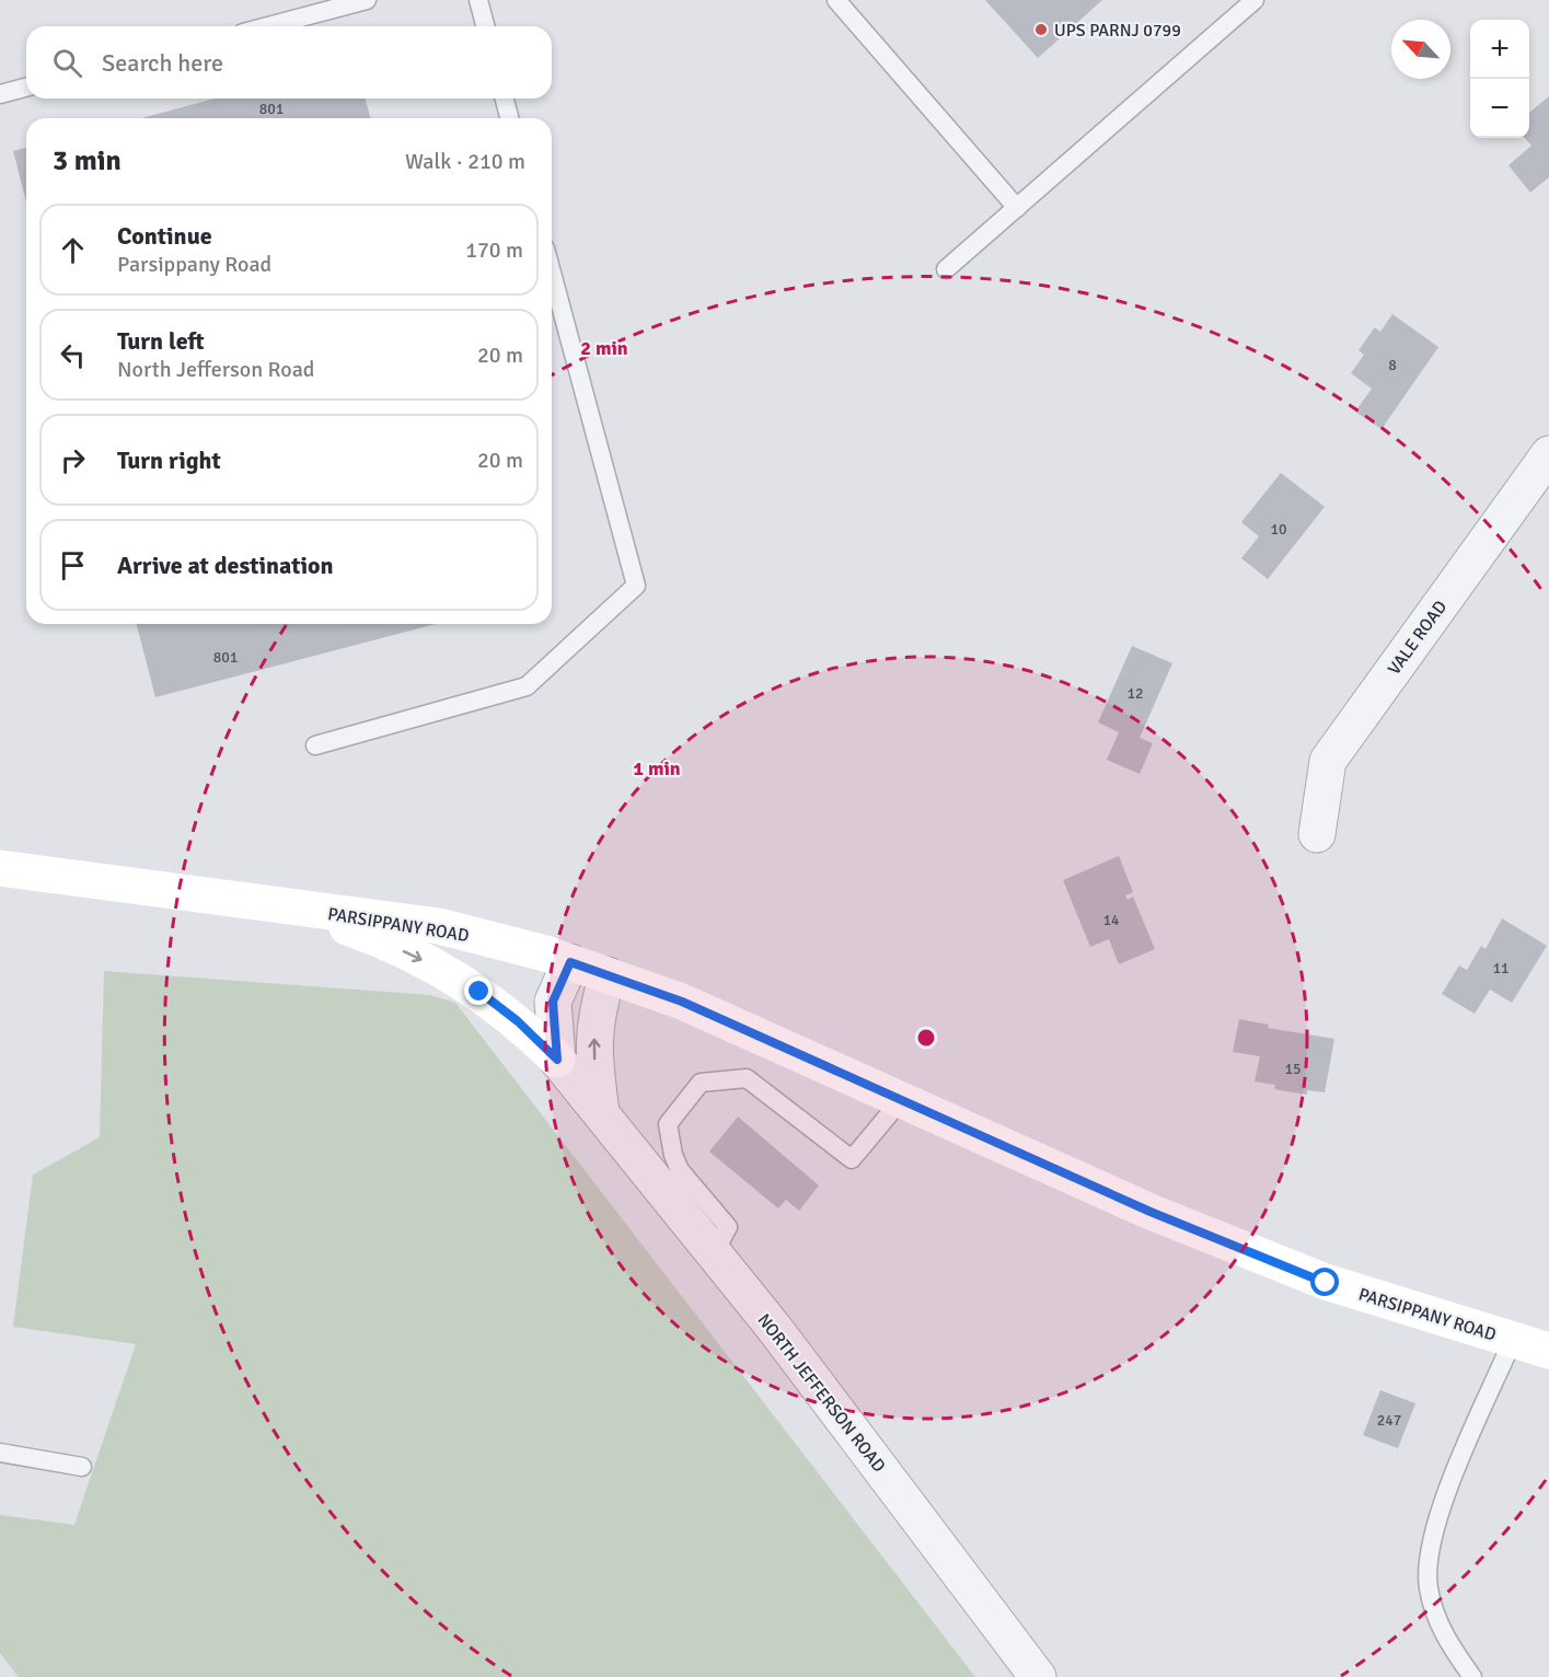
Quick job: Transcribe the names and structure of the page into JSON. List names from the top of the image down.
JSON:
{
  "streets": {
    "main road": ["PARSIPPANY ROAD"],
    "street": ["VALE ROAD", "NORTH JEFFERSON ROAD"]
  },
  "places": ["UPS PARNJ 0799"],
  "house_numbers": [
    "801",
    "8",
    "10",
    "801",
    "12",
    "14",
    "11",
    "15",
    "247"
  ],
  "north": "top left",
  "page": {
    "map_buttons": ["+", "−"],
    "search": "Search here",
    "heading": ["3 min", "Walk · 210 m"],
    "list": [
      ["Continue", "Parsippany Road", "170 m"],
      ["Turn left", "North Jefferson Road", "20 m"],
      ["Turn right", "20 m"],
      "Arrive at destination"
    ]
  },
  "rings": ["2 min", "1 min"]
}
